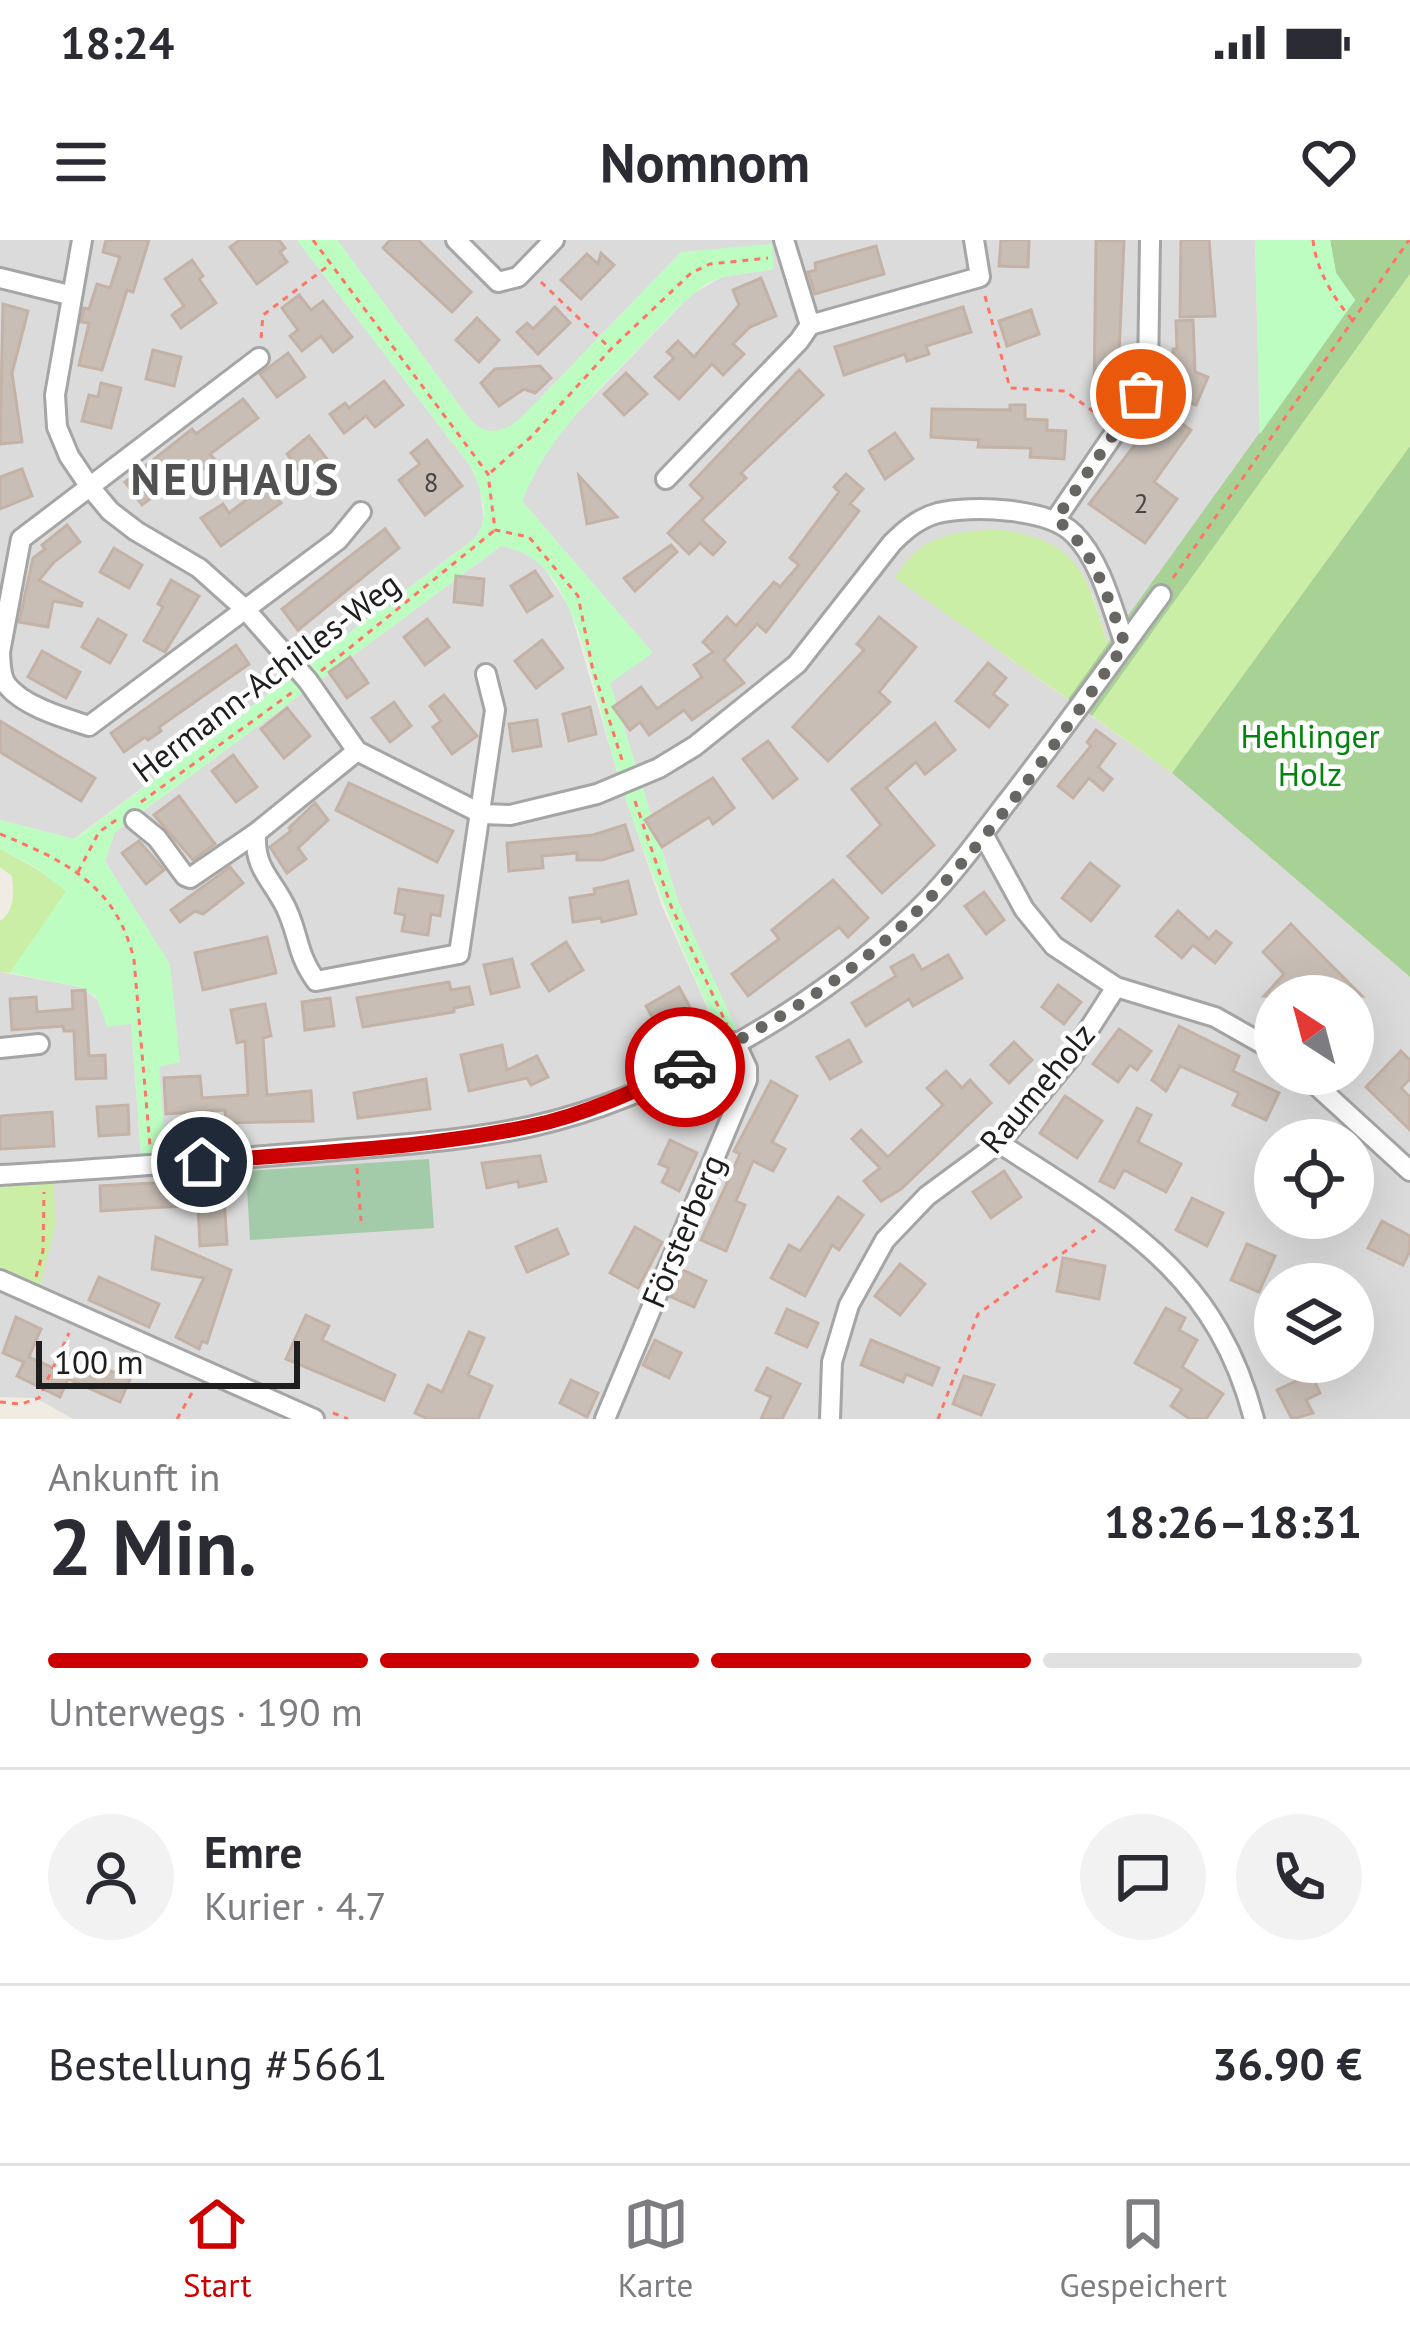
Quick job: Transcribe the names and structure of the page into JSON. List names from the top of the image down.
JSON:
{
  "streets": {
    "street": ["Raumeholz", "Försterberg"],
    "path": ["Hermann-Achilles-Weg"]
  },
  "districts": ["NEUHAUS"],
  "parks": ["Hehlinger Holz"],
  "house_numbers": ["8", "2"],
  "scale_bar": "100 m",
  "north": "top left",
  "page": {
    "status": "18:24",
    "header": "Nomnom",
    "scale": "100 m",
    "heading": ["2 Min.", "Ankunft in", "18:26–18:31"],
    "panel": [
      "Emre",
      "Kurier · 4.7",
      "Bestellung #5661",
      "36.90 €"
    ],
    "bar": "Unterwegs · 190 m",
    "tabs": ["Start", "Karte", "Gespeichert"]
  }
}
